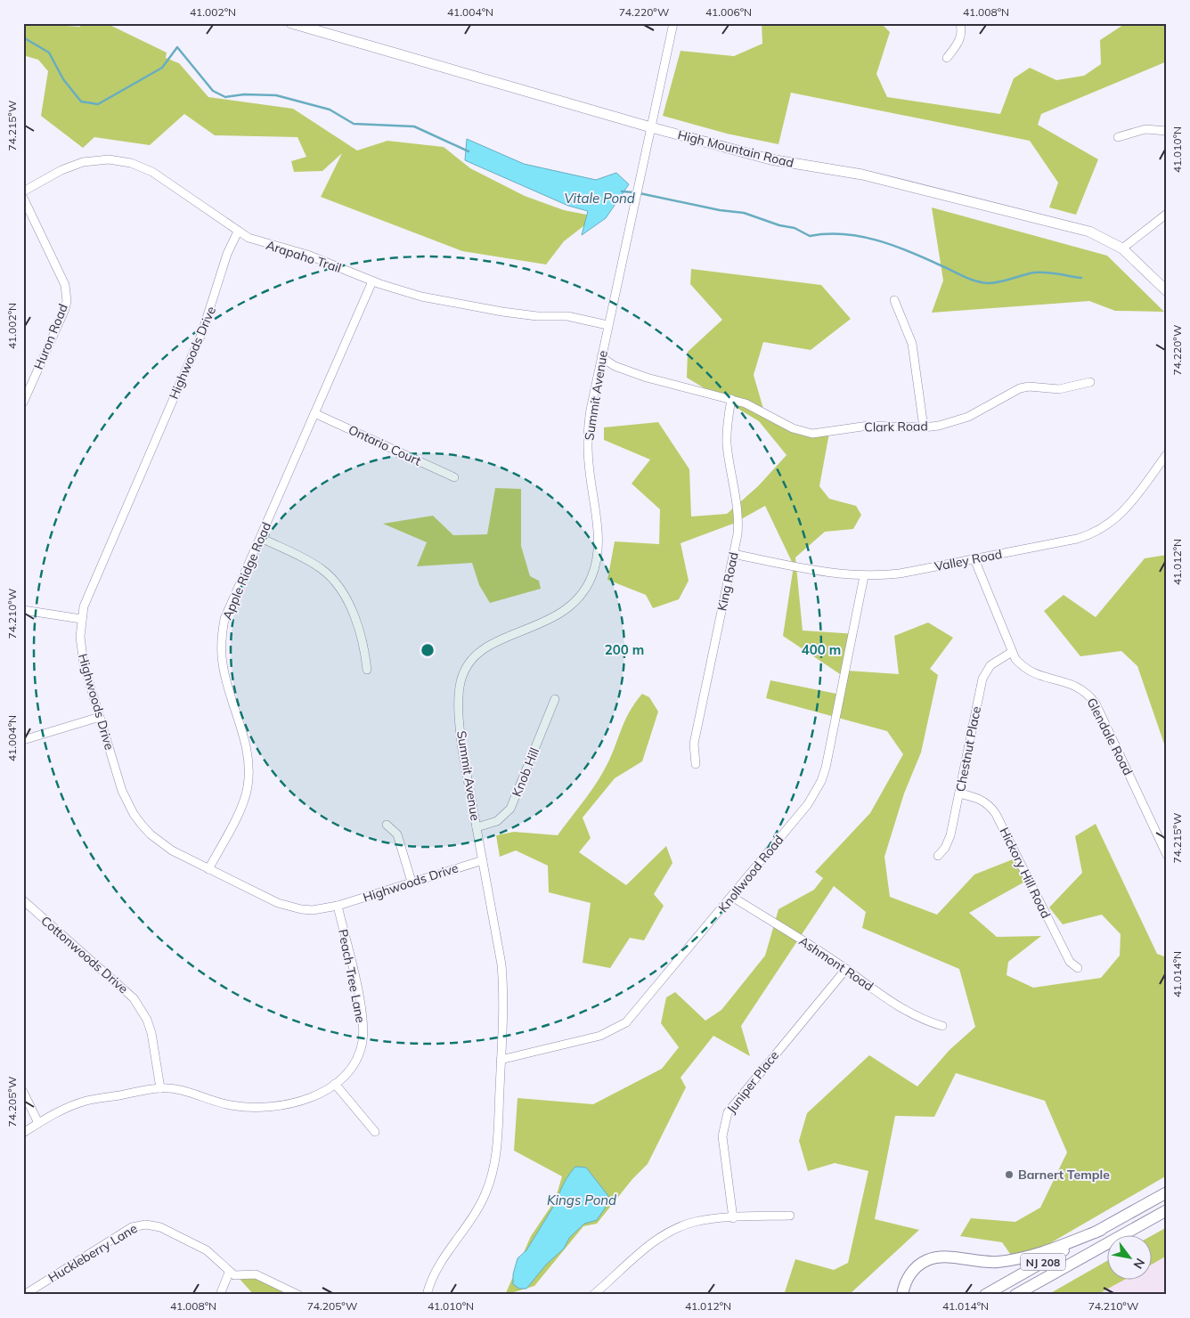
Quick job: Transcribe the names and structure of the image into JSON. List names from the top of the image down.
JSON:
{
  "streets": {
    "highway": ["NJ 208"],
    "main road": ["High Mountain Road"],
    "street": [
      "Arapaho Trail",
      "Huron Road",
      "Highwoods Drive",
      "Summit Avenue",
      "Clark Road",
      "Ontario Court",
      "Valley Road",
      "Apple Ridge Road",
      "King Road",
      "Glendale Road",
      "Chestnut Place",
      "Knob Hill",
      "Hickory Hill Road",
      "Knollwood Road",
      "Cottonwoods Drive",
      "Ashmont Road",
      "Peach Tree Lane",
      "Juniper Place",
      "Huckleberry Lane"
    ]
  },
  "crossings": [
    ["High Mountain Road", "Summit Avenue"],
    ["Arapaho Trail", "Highwoods Drive"],
    ["Arapaho Trail", "Summit Avenue"],
    ["Arapaho Trail", "Apple Ridge Road"],
    ["Highwoods Drive", "Summit Avenue"],
    ["Highwoods Drive", "Apple Ridge Road"],
    ["Highwoods Drive", "Peach Tree Lane"],
    ["Summit Avenue", "Clark Road"],
    ["Summit Avenue", "Knob Hill"],
    ["Summit Avenue", "Knollwood Road"],
    ["Clark Road", "King Road"],
    ["Ontario Court", "Apple Ridge Road"],
    ["Valley Road", "King Road"],
    ["Valley Road", "Glendale Road"],
    ["Valley Road", "Knollwood Road"],
    ["Glendale Road", "Chestnut Place"],
    ["Chestnut Place", "Hickory Hill Road"],
    ["Knollwood Road", "Ashmont Road"],
    ["Cottonwoods Drive", "Peach Tree Lane"],
    ["Ashmont Road", "Juniper Place"]
  ],
  "water": ["Vitale Pond", "Kings Pond"],
  "places": ["Barnert Temple"],
  "north": "bottom right",
  "coordinates": [
    "41.002°N",
    "41.004°N",
    "74.220°W",
    "41.006°N",
    "41.008°N",
    "74.215°W",
    "41.010°N",
    "41.012°N",
    "74.210°W",
    "41.014°N",
    "74.205°W"
  ],
  "rings": ["200 m", "400 m"]
}
